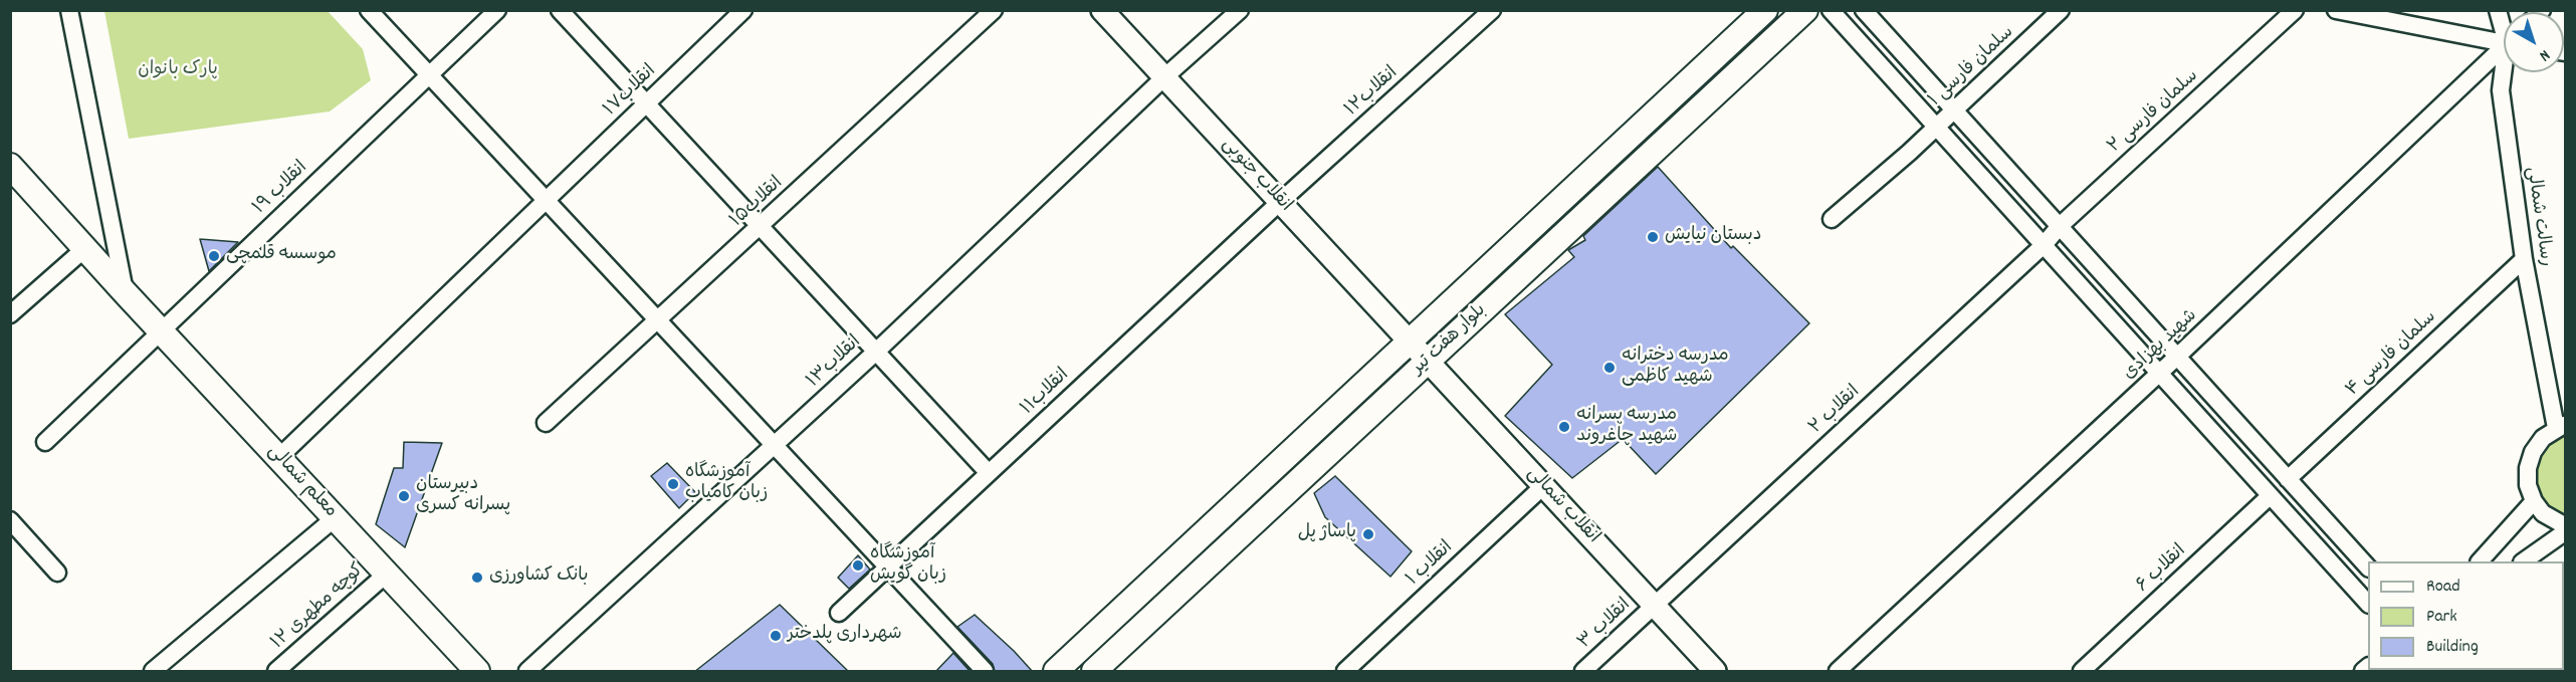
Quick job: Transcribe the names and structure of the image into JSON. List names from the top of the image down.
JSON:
{
  "streets": {
    "main road": ["بلوار هفت تیر", "معلم شمالی"],
    "street": [
      "سلمان فارسی ۱",
      "انقلاب۱۷",
      "انقلاب۱۲",
      "سلمان فارسی ۲",
      "انقلاب جنوبی",
      "انقلاب ۱۹",
      "انقلاب۱۵",
      "رسالت شمالی",
      "شهید بهزادی",
      "سلمان فارسی ۴",
      "انقلاب۱۳",
      "انقلاب۱۱",
      "انقلاب ۲",
      "انقلاب شمالی",
      "انقلاب ۱",
      "انقلاب ۶",
      "کوچه مطهری ۱۲",
      "انقلاب ۳"
    ]
  },
  "crossings": [
    ["انقلاب۱۷", "معلم شمالی"],
    ["انقلاب۱۲", "انقلاب جنوبی"],
    ["انقلاب۱۲", "انقلاب۱۱"],
    ["سلمان فارسی ۲", "انقلاب ۲"],
    ["انقلاب جنوبی", "بلوار هفت تیر"],
    ["انقلاب جنوبی", "انقلاب۱۳"],
    ["انقلاب جنوبی", "انقلاب۱۱"],
    ["انقلاب جنوبی", "انقلاب شمالی"],
    ["انقلاب ۱۹", "معلم شمالی"],
    ["رسالت شمالی", "سلمان فارسی ۴"],
    ["بلوار هفت تیر", "انقلاب شمالی"],
    ["انقلاب ۲", "انقلاب شمالی"],
    ["انقلاب ۲", "انقلاب ۳"],
    ["معلم شمالی", "کوچه مطهری ۱۲"],
    ["انقلاب شمالی", "انقلاب ۱"],
    ["انقلاب شمالی", "انقلاب ۳"]
  ],
  "parks": ["پارک بانوان"],
  "places": [
    "دبستان نیایش",
    "موسسه قلمچی",
    "مدرسه دخترانه شهید کاظمی",
    "مدرسه پسرانه شهید چاغروند",
    "آموزشگاه زبان کامیاب",
    "دبیرستان پسرانه کسری",
    "پاساژ پل",
    "آموزشگاه زبان گویش",
    "بانک کشاورزی",
    "شهرداری پلدختر"
  ],
  "legend": ["Road", "Park", "Building"],
  "north": "bottom right"
}
